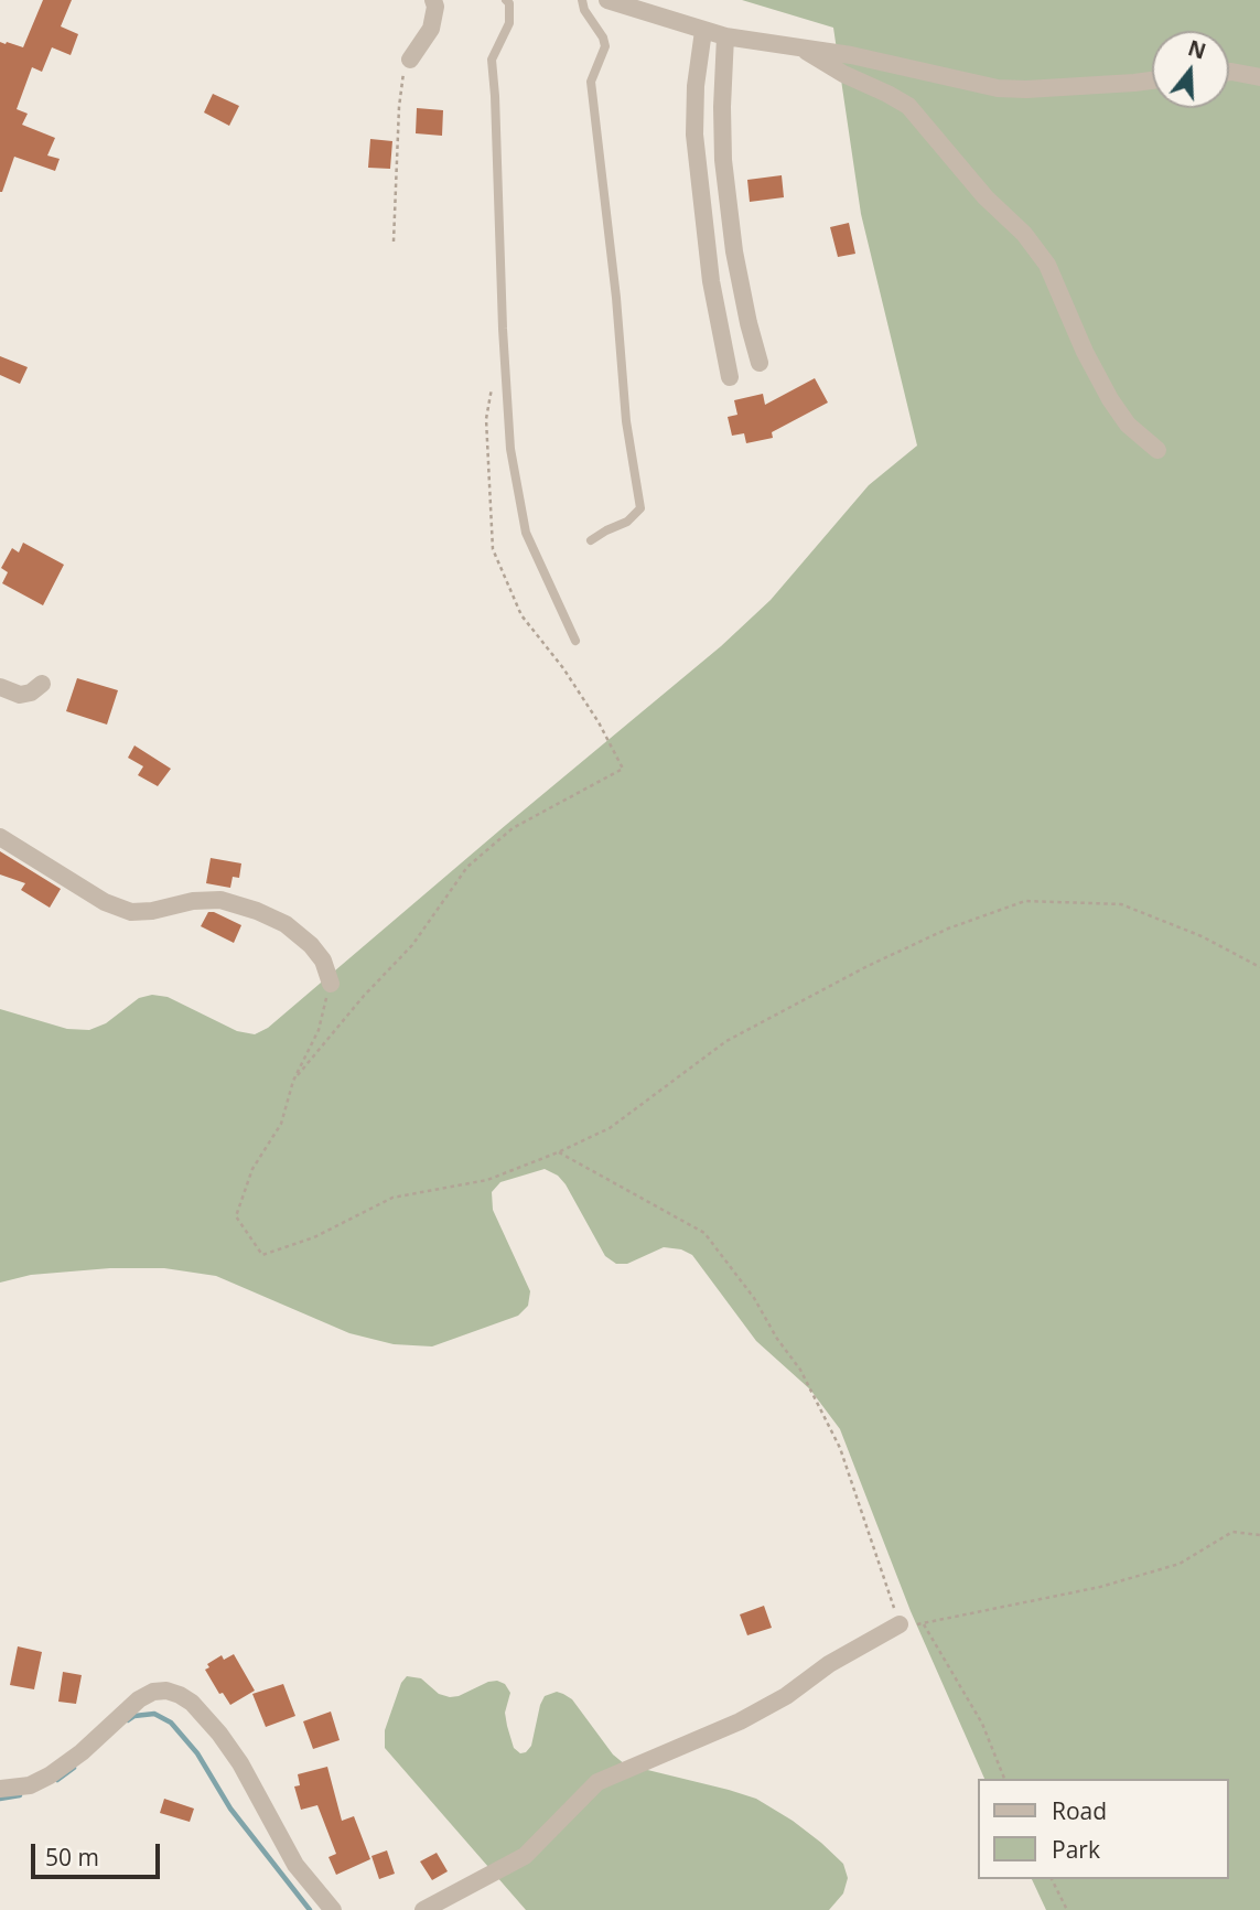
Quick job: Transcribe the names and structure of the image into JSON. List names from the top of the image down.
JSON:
{
  "legend": ["Road", "Park"],
  "scale_bar": "50 m",
  "north": "top"
}
